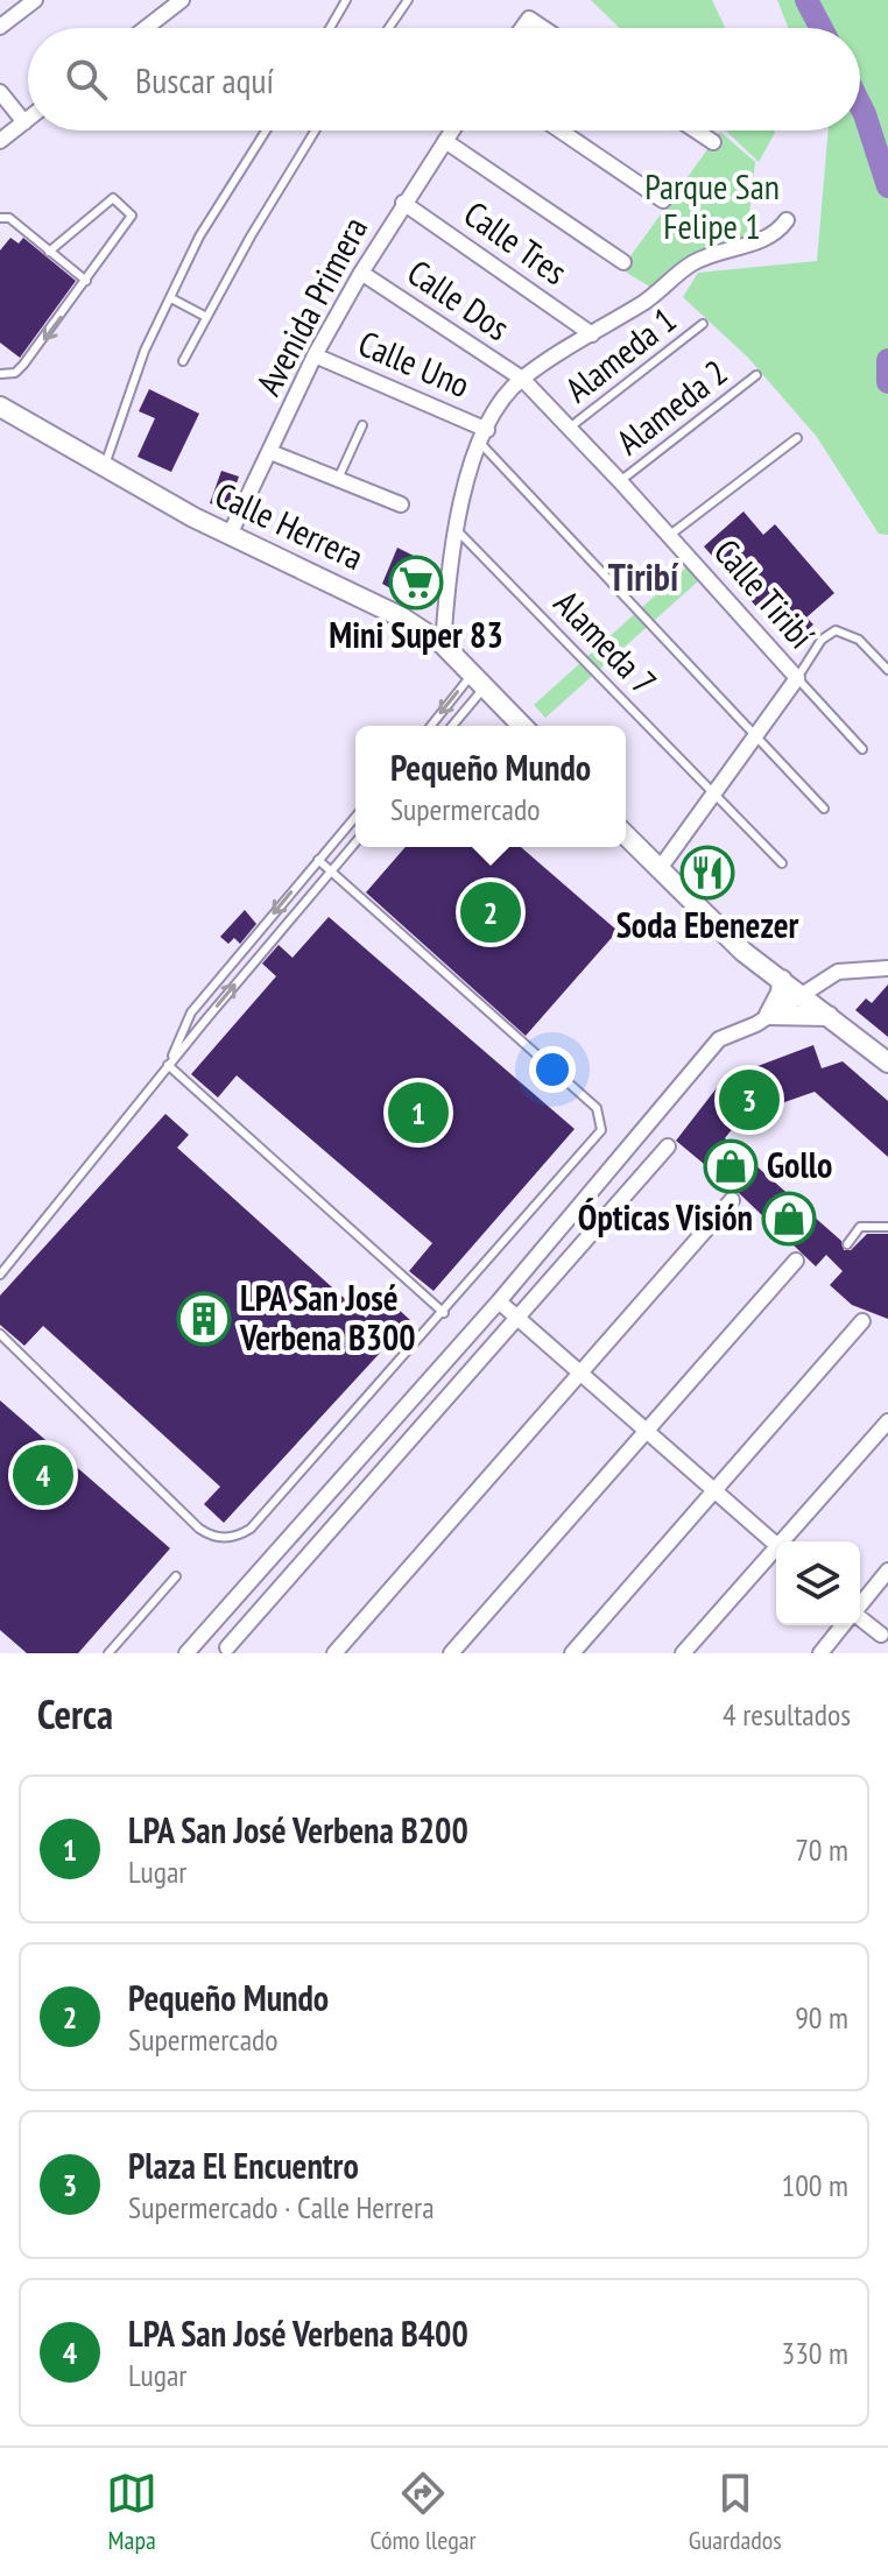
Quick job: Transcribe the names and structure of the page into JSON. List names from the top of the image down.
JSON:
{
  "streets": {
    "street": [
      "Calle Tres",
      "Calle Dos",
      "Avenida Primera",
      "Calle Uno",
      "Calle Herrera",
      "Calle Tiribí"
    ],
    "lane": ["Alameda 1", "Alameda 2", "Alameda 7"]
  },
  "crossings": [
    ["Calle Tres", "Avenida Primera"],
    ["Calle Dos", "Avenida Primera"],
    ["Calle Dos", "Calle Tiribí"],
    ["Avenida Primera", "Calle Uno"],
    ["Avenida Primera", "Calle Herrera"],
    ["Alameda 1", "Calle Tiribí"],
    ["Alameda 2", "Calle Tiribí"],
    ["Calle Tiribí", "Alameda 7"]
  ],
  "districts": ["Tiribí"],
  "parks": ["Parque San Felipe 1"],
  "places": {
    "supermarket": ["Mini Super 83"],
    "restaurant": ["Soda Ebenezer"],
    "shop": ["Gollo", "Ópticas Visión"],
    "building": ["LPA San José Verbena B300"]
  },
  "page": {
    "search": "Buscar aquí",
    "popup": ["Pequeño Mundo", "Supermercado"],
    "pins": [
      "2",
      "3",
      "1",
      "4"
    ],
    "heading": ["Cerca", "4 resultados"],
    "list": [
      {
        "mark": "1",
        "name": "LPA San José Verbena B200",
        "note": "Lugar",
        "value": "70 m"
      },
      {
        "mark": "2",
        "name": "Pequeño Mundo",
        "note": "Supermercado",
        "value": "90 m"
      },
      {
        "mark": "3",
        "name": "Plaza El Encuentro",
        "note": "Supermercado · Calle Herrera",
        "value": "100 m"
      },
      {
        "mark": "4",
        "name": "LPA San José Verbena B400",
        "note": "Lugar",
        "value": "330 m"
      }
    ],
    "nav": ["Mapa", "Cómo llegar", "Guardados"]
  }
}
